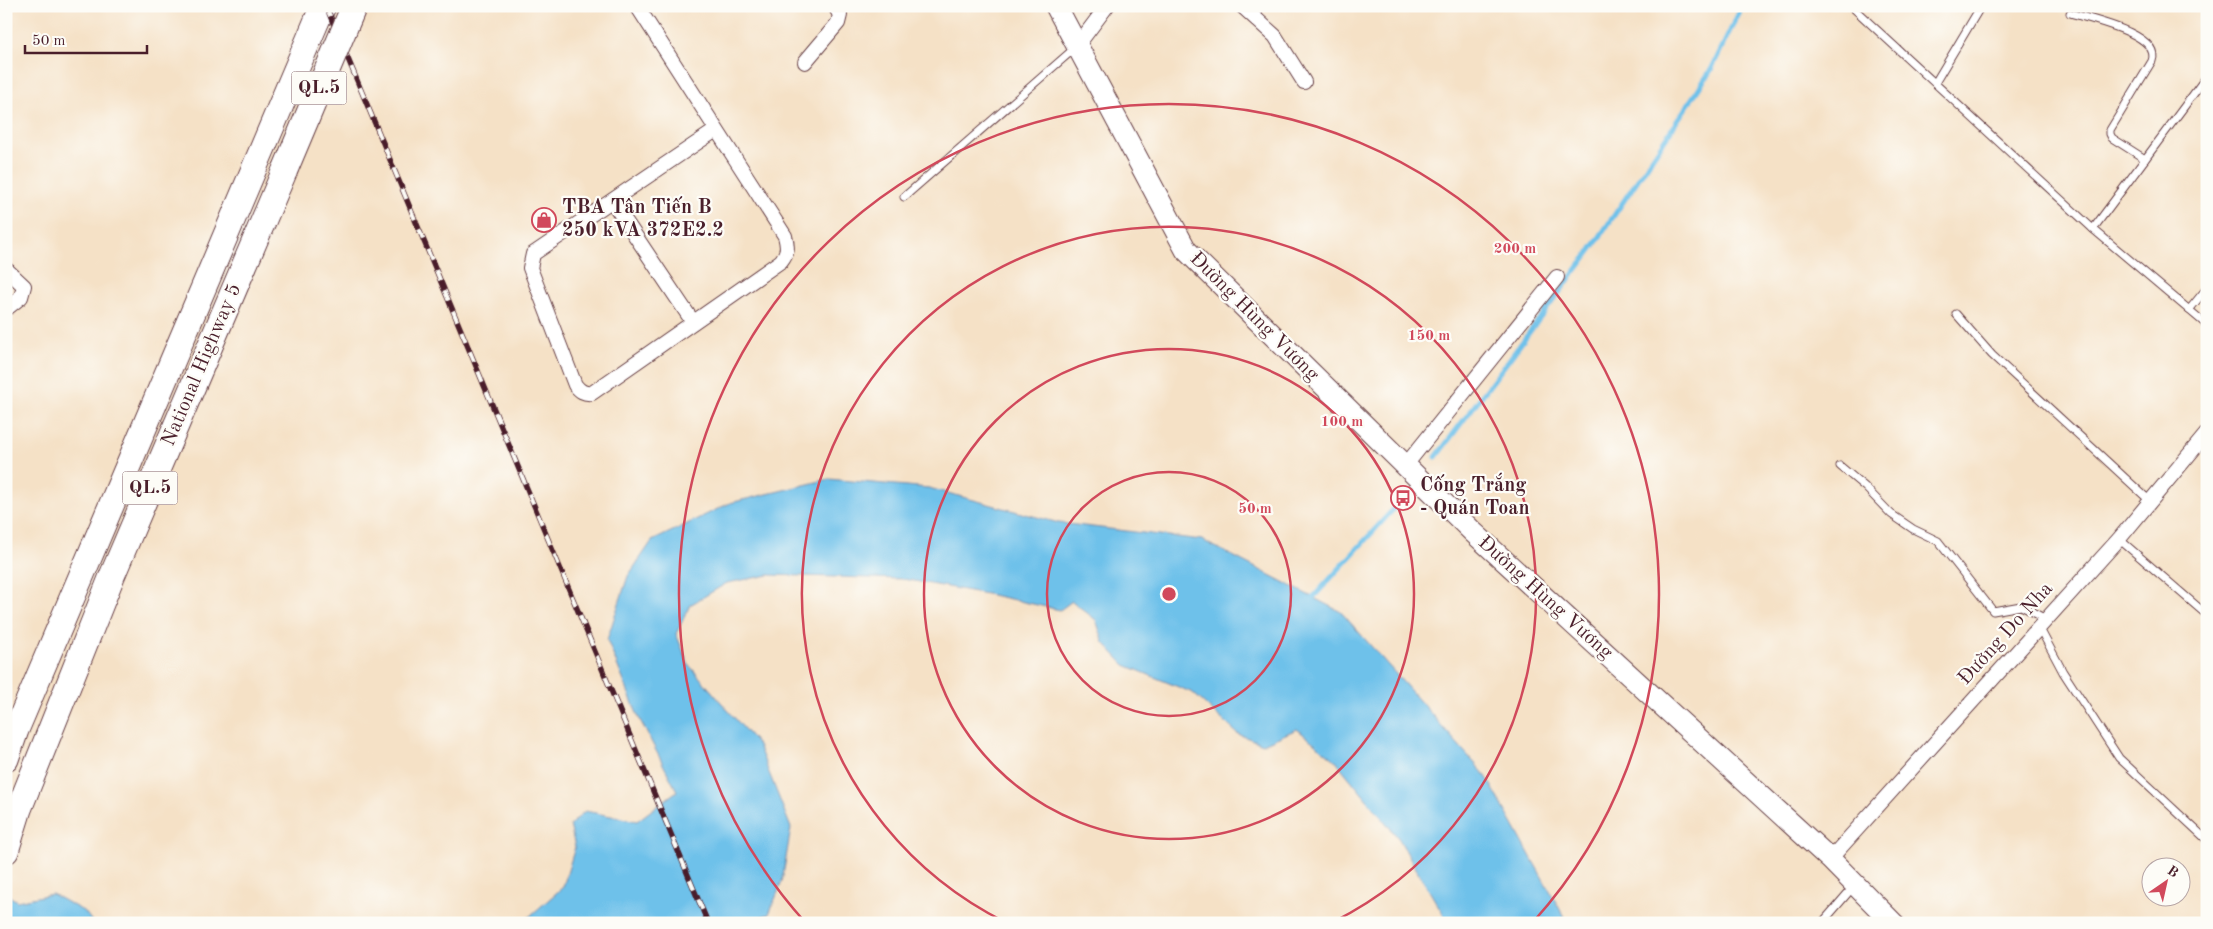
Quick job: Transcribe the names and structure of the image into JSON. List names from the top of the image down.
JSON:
{
  "streets": {
    "highway": ["QL.5", "National Highway 5"],
    "main road": ["Đường Hùng Vương"],
    "street": ["Đường Do Nha"]
  },
  "crossings": [
    ["Đường Hùng Vương", "Đường Do Nha"]
  ],
  "places": {
    "shop": ["TBA Tân Tiến B 250 kVA 372E2.2"],
    "bus stop": ["Cống Trắng - Quán Toan"]
  },
  "scale_bar": "50 m",
  "north": "top right",
  "rings": [
    "200 m",
    "150 m",
    "100 m",
    "50 m"
  ]
}
